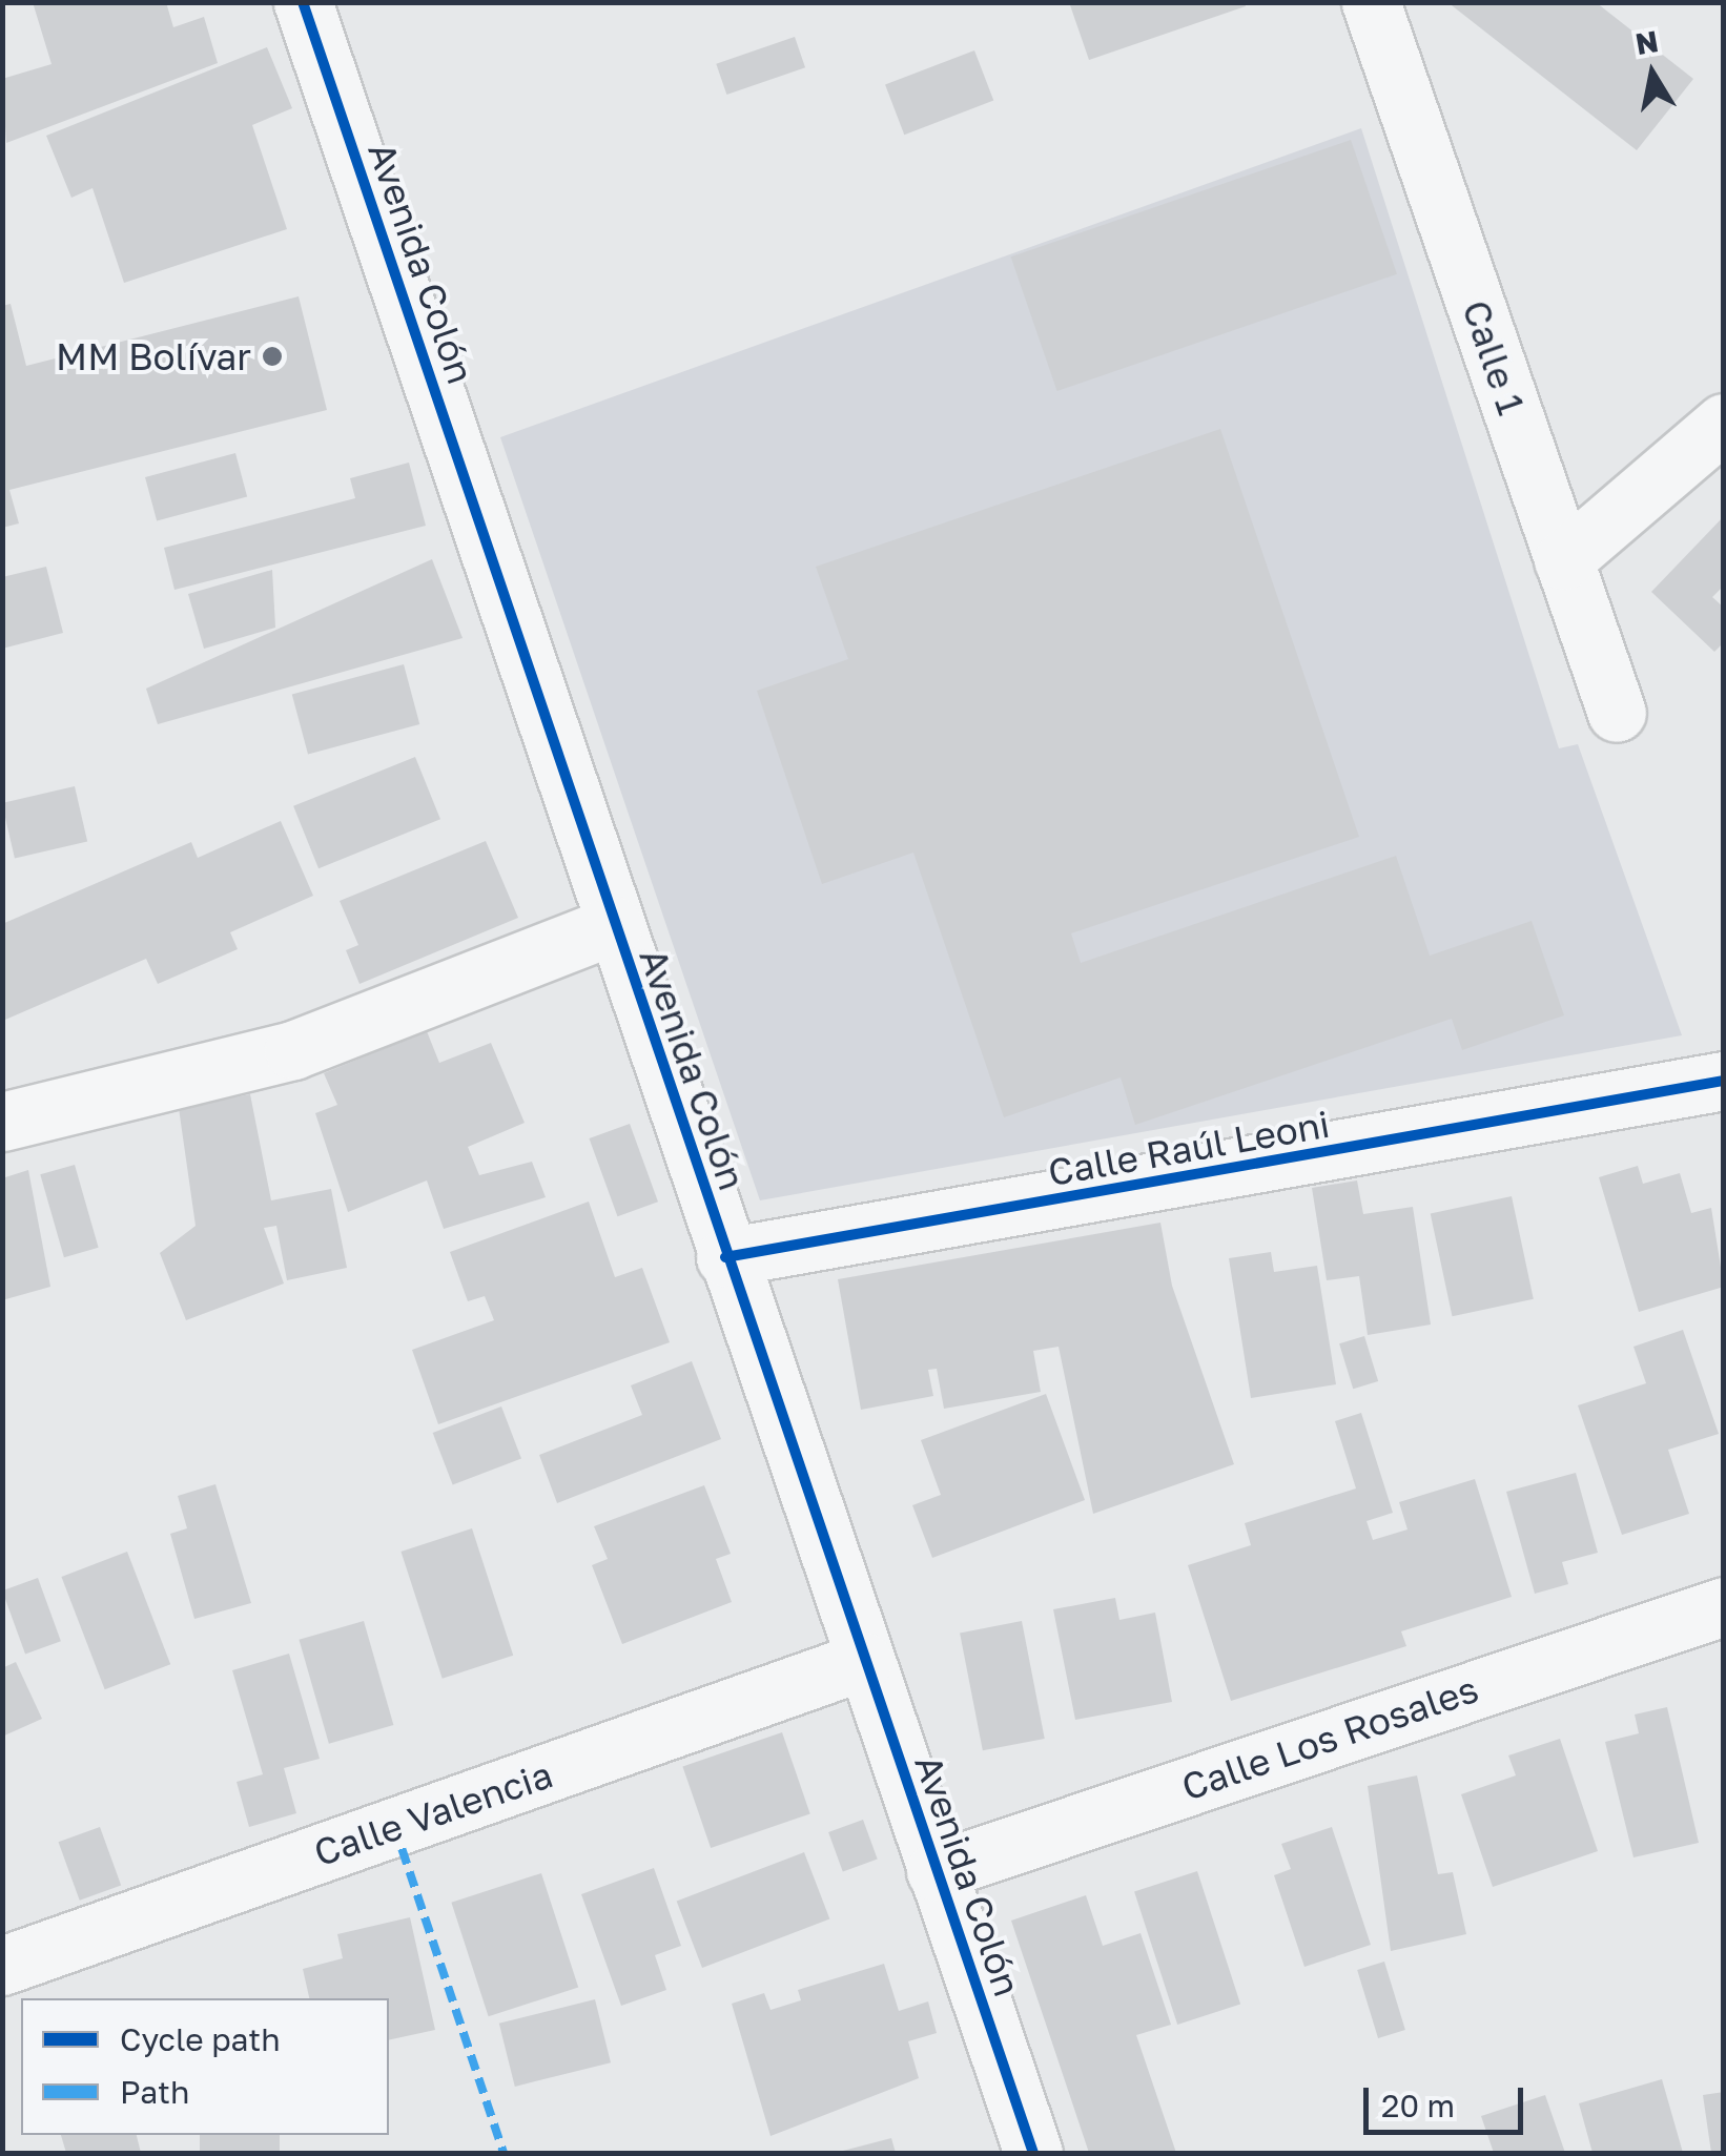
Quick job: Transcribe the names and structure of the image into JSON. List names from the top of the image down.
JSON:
{
  "streets": {
    "street": [
      "Avenida Colón",
      "Calle 1",
      "Calle Raúl Leoni",
      "Calle Los Rosales",
      "Calle Valencia"
    ]
  },
  "crossings": [
    ["Avenida Colón", "Calle Raúl Leoni"],
    ["Avenida Colón", "Calle Los Rosales"],
    ["Avenida Colón", "Calle Valencia"]
  ],
  "places": ["MM Bolívar"],
  "legend": ["Cycle path", "Path"],
  "scale_bar": "20 m",
  "north": "top"
}
